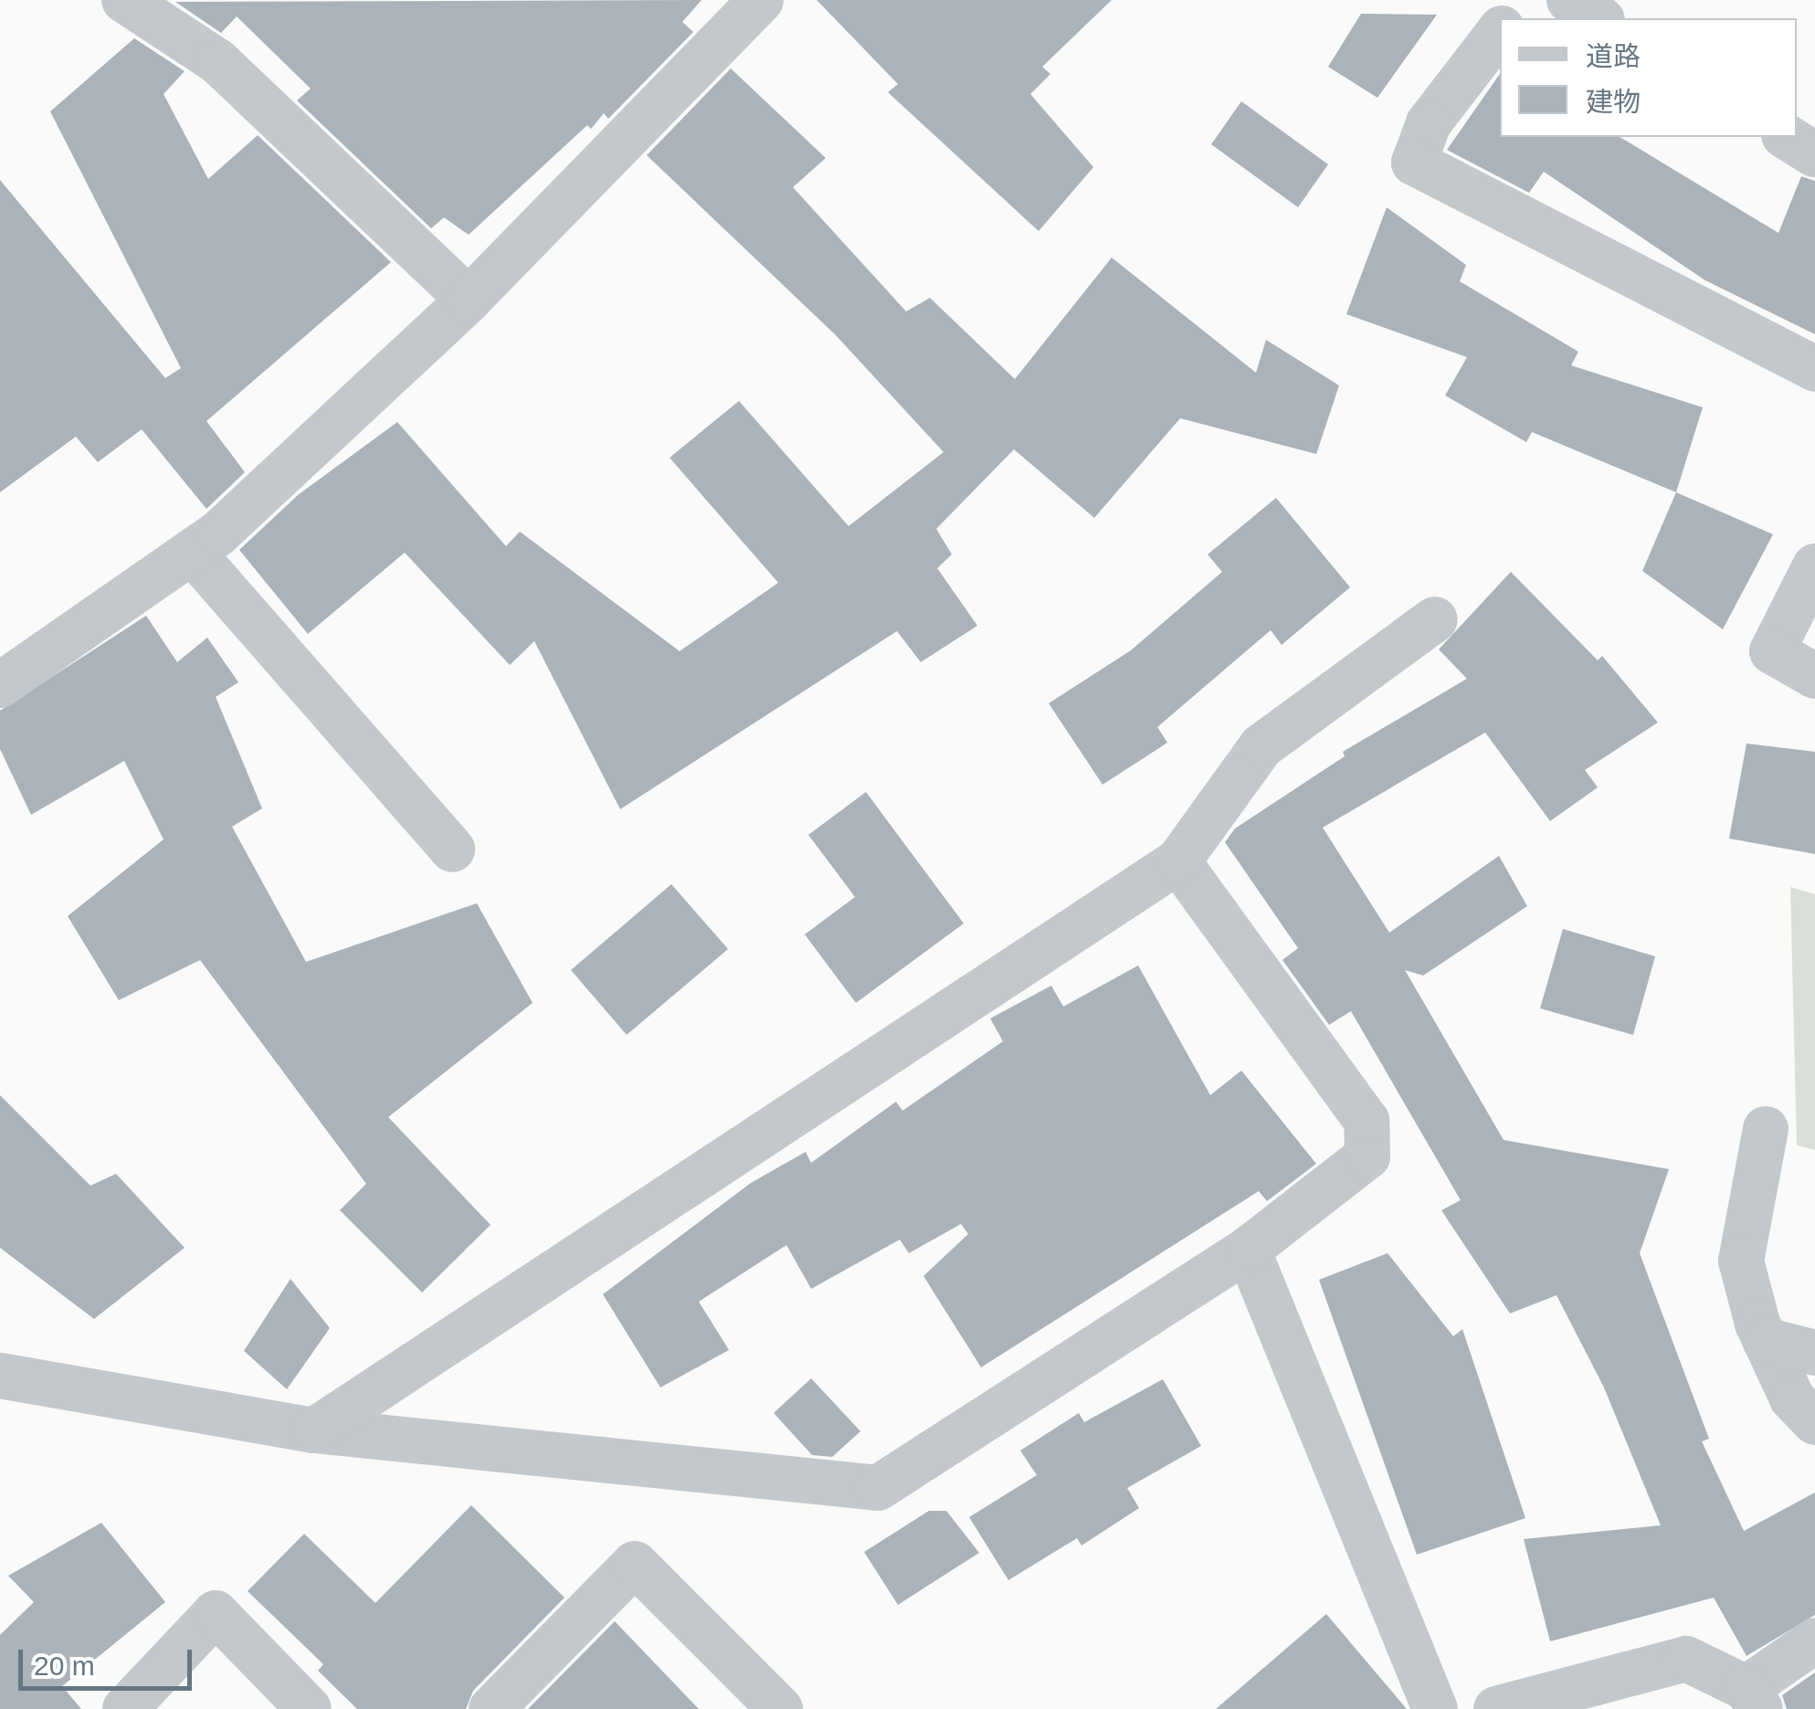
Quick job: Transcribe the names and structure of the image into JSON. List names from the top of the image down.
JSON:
{
  "legend": ["道路", "建物"],
  "scale_bar": "20 m"
}
